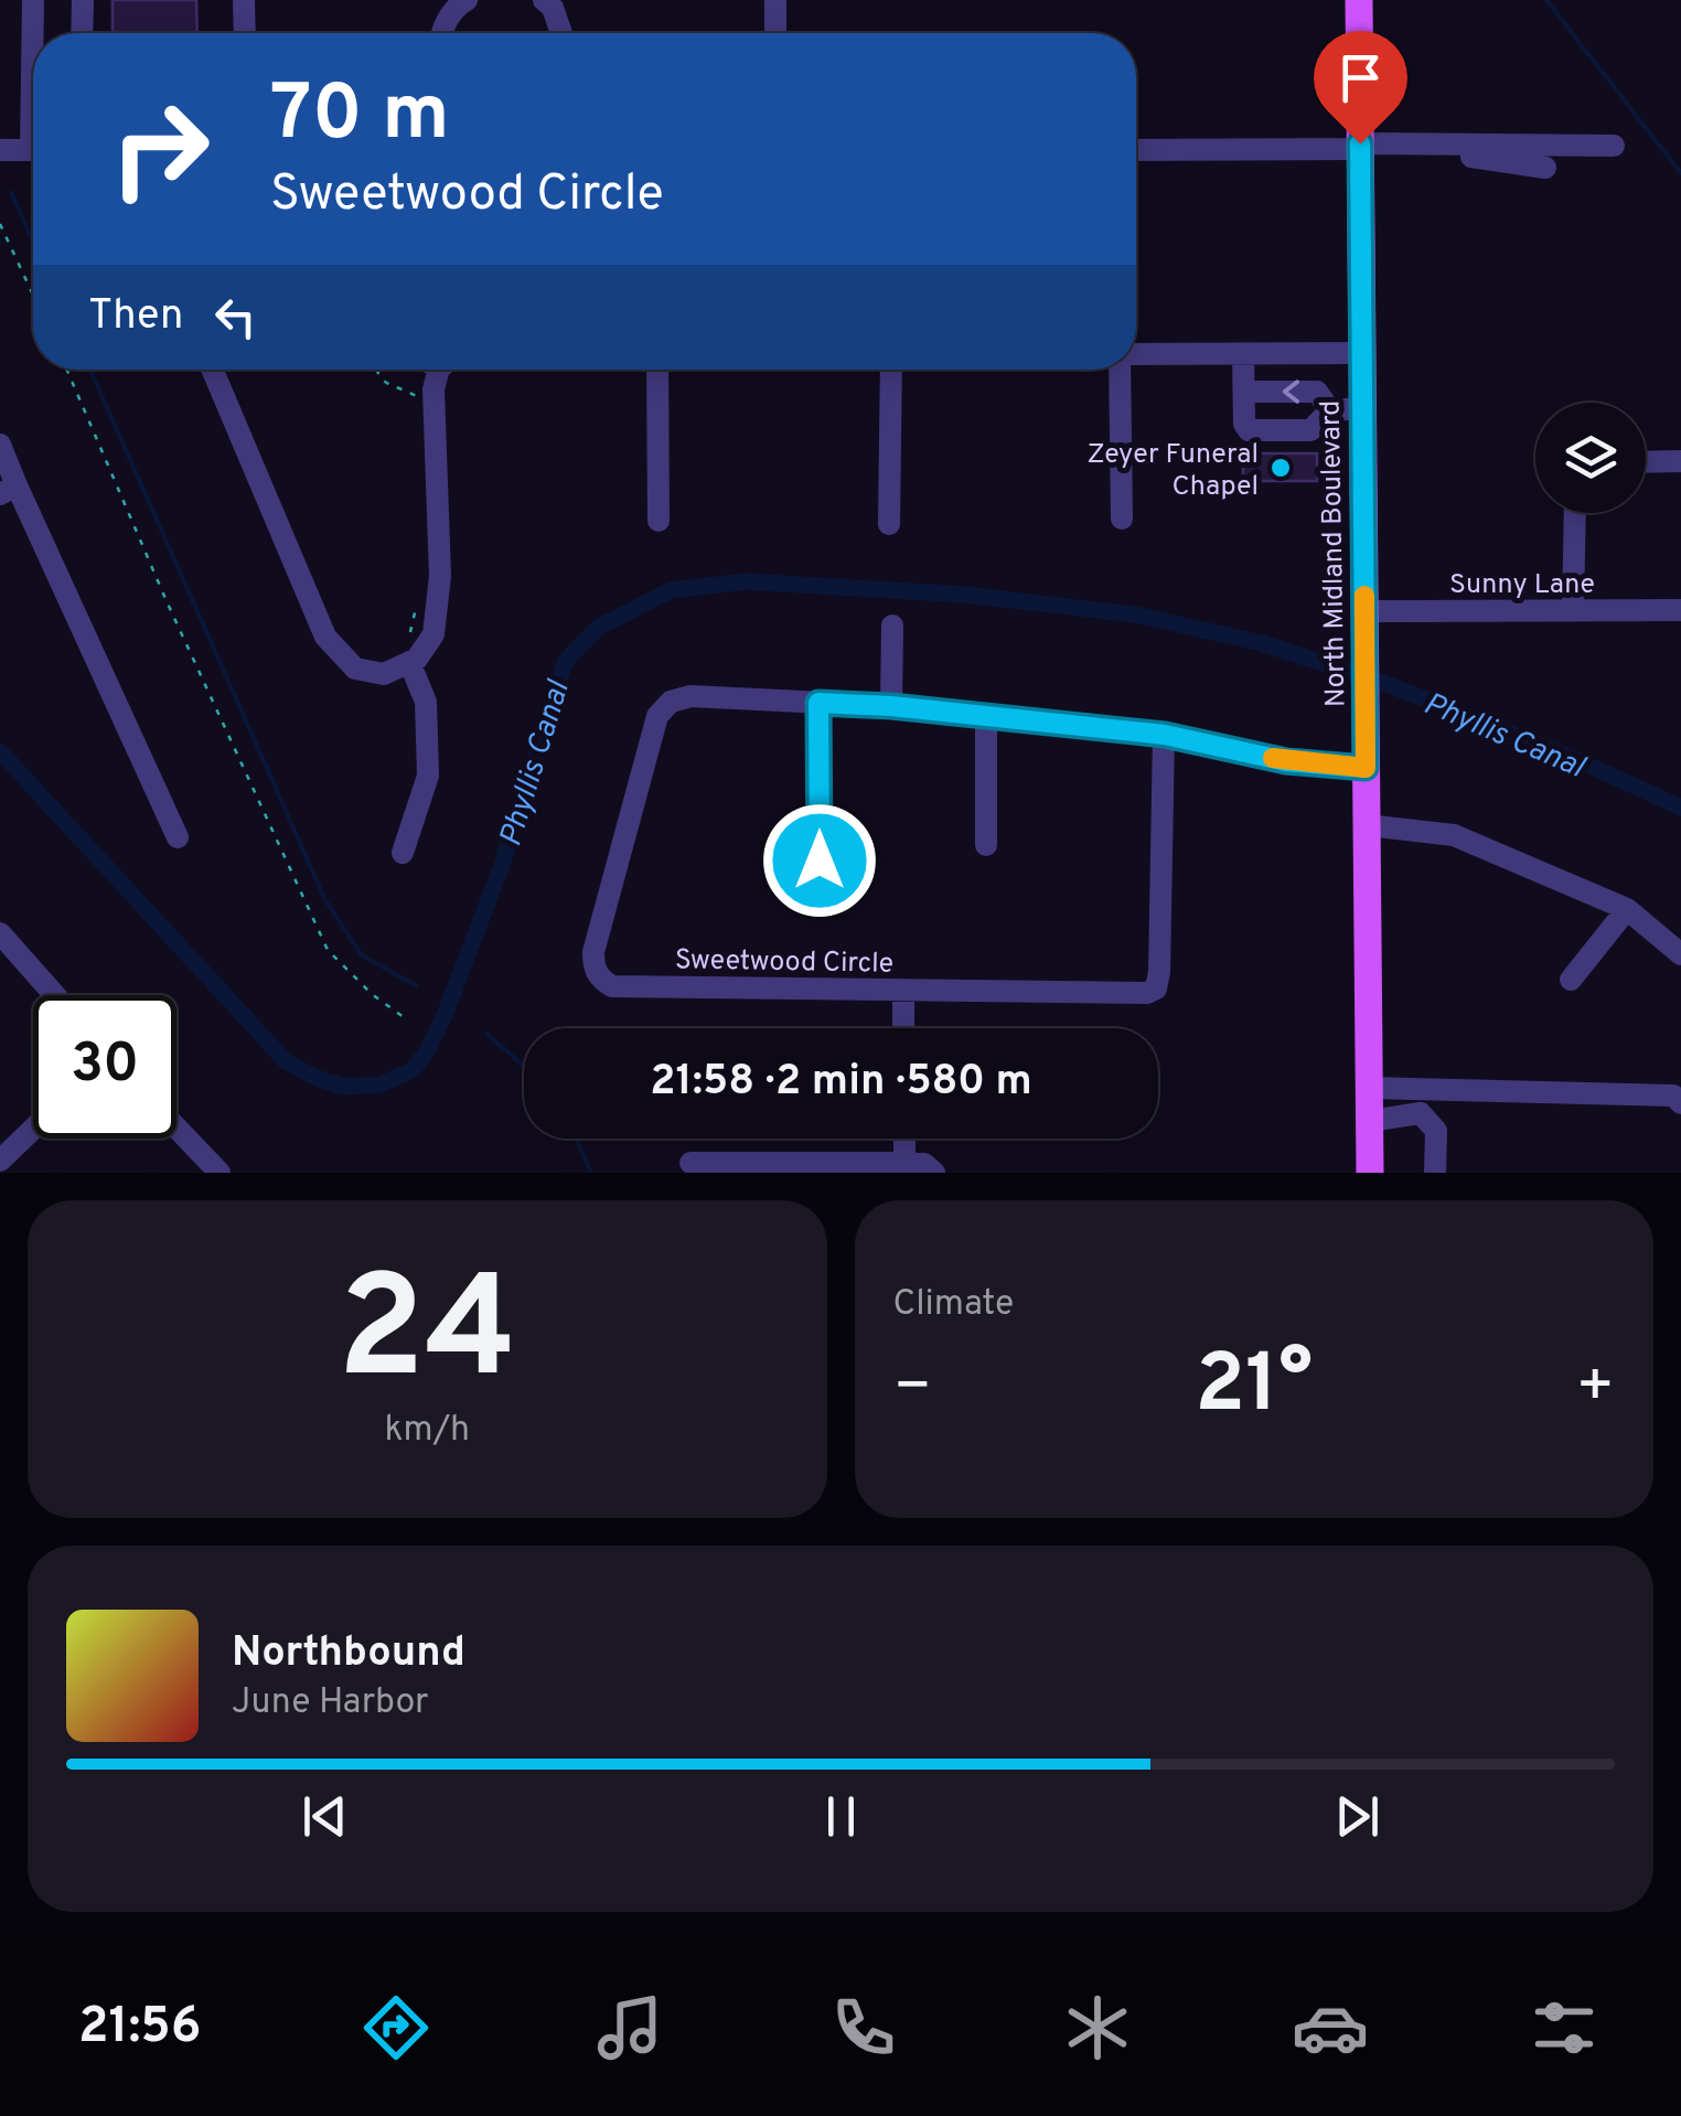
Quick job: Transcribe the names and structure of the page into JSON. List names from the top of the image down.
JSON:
{
  "streets": {
    "main road": ["North Midland Boulevard"],
    "street": ["Sunny Lane", "Sweetwood Circle"]
  },
  "crossings": [
    ["North Midland Boulevard", "Sunny Lane"],
    ["North Midland Boulevard", "Sweetwood Circle"]
  ],
  "water": ["Phyllis Canal"],
  "places": ["Zeyer Funeral Chapel"],
  "page": {
    "turn": ["70 m", "Sweetwood Circle"],
    "then": "Then",
    "limit": "30",
    "trip": "21:58 · 2 min · 580 m",
    "tile": [
      ["24", "km/h"],
      "Climate"
    ],
    "heat": ["−", "21°", "+"],
    "song": ["Northbound", "June Harbor"],
    "tabs": "21:56"
  }
}
